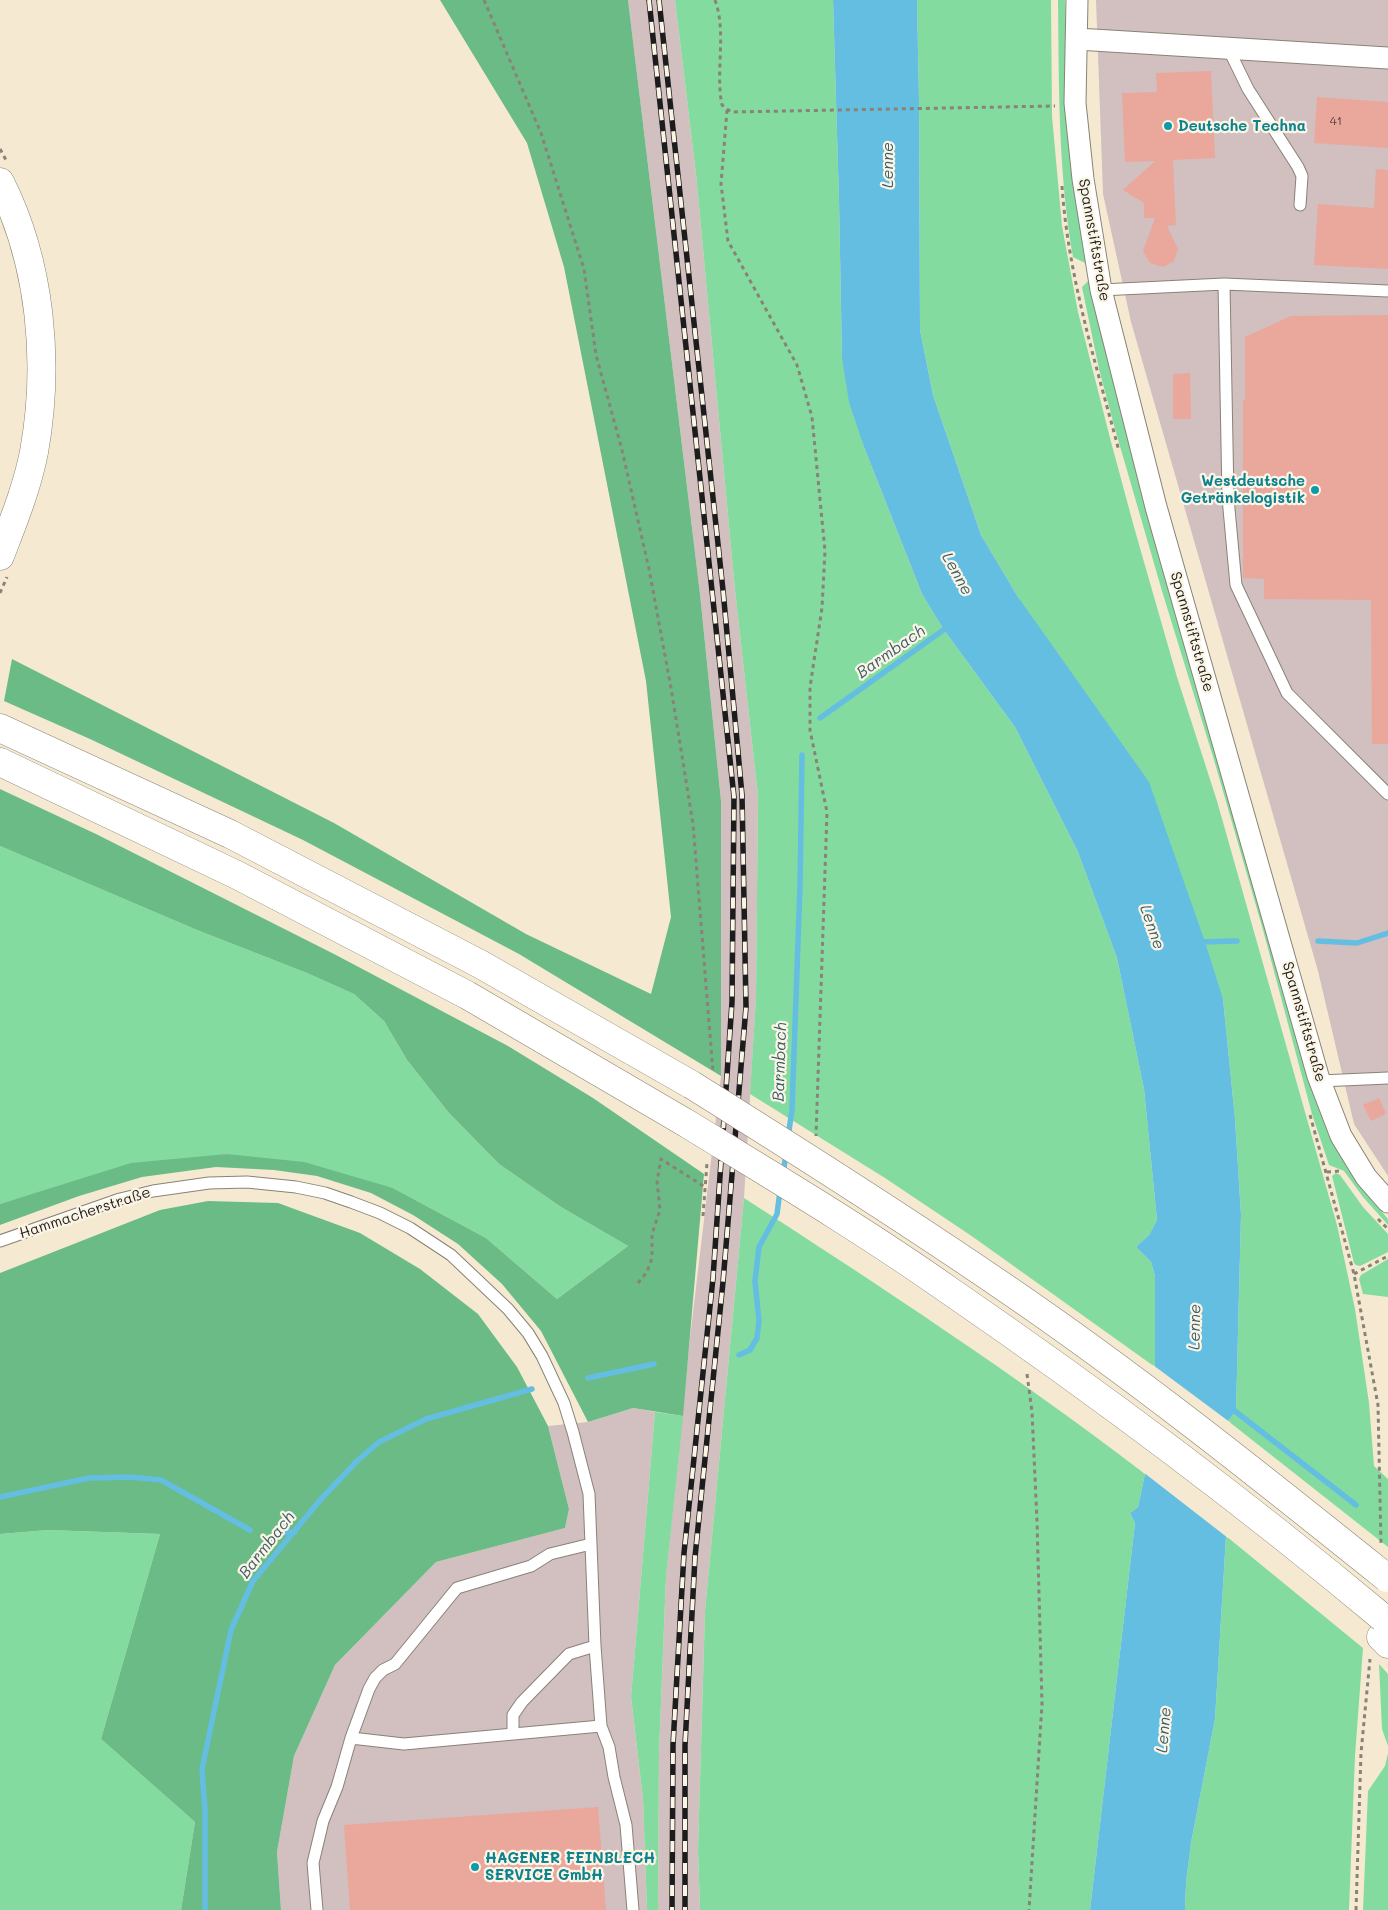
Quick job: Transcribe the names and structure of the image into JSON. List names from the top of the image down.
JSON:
{
  "streets": {
    "street": ["Spannstiftstraße"],
    "lane": ["Hammacherstraße"]
  },
  "water": ["Lenne", "Barmbach"],
  "places": ["Deutsche Techna", "Westdeutsche Getränkelogistik", "HAGENER FEINBLECH SERVICE GmbH"],
  "house_numbers": ["41"]
}
